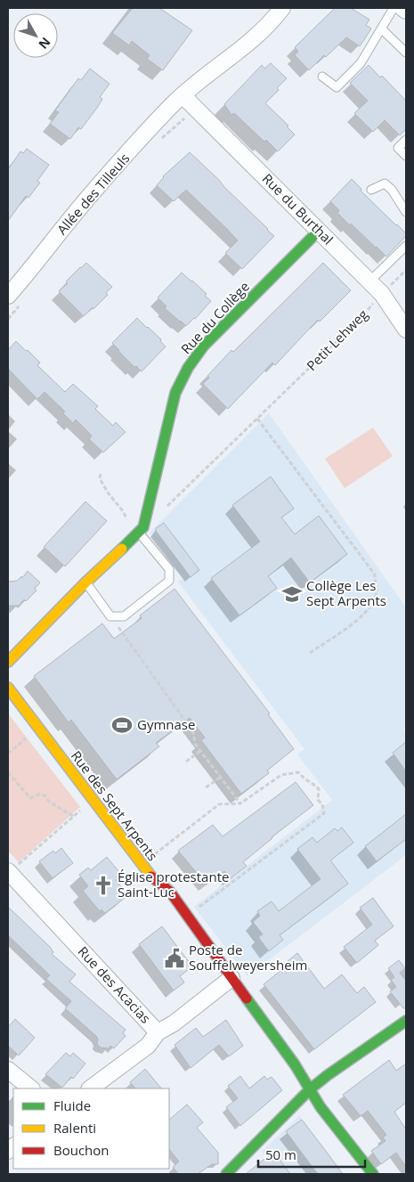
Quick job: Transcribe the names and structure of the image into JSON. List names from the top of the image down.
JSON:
{
  "streets": {
    "street": [
      "Allée des Tilleuls",
      "Rue du Burthal",
      "Rue du Collège",
      "Rue des Sept Arpents",
      "Rue des Acacias"
    ],
    "path": ["Petit Lehweg"]
  },
  "crossings": [
    ["Allée des Tilleuls", "Rue du Burthal"],
    ["Rue du Burthal", "Rue du Collège"],
    ["Rue du Burthal", "Petit Lehweg"],
    ["Rue des Sept Arpents", "Rue des Acacias"]
  ],
  "places": {
    "school or university": ["Collège Les Sept Arpents"],
    "sports": ["Gymnase"],
    "church": ["Église protestante Saint-Luc"],
    "public building": ["Poste de Souffelweyersheim"]
  },
  "legend": ["Fluide", "Ralenti", "Bouchon"],
  "scale_bar": "50 m",
  "north": "bottom right"
}
